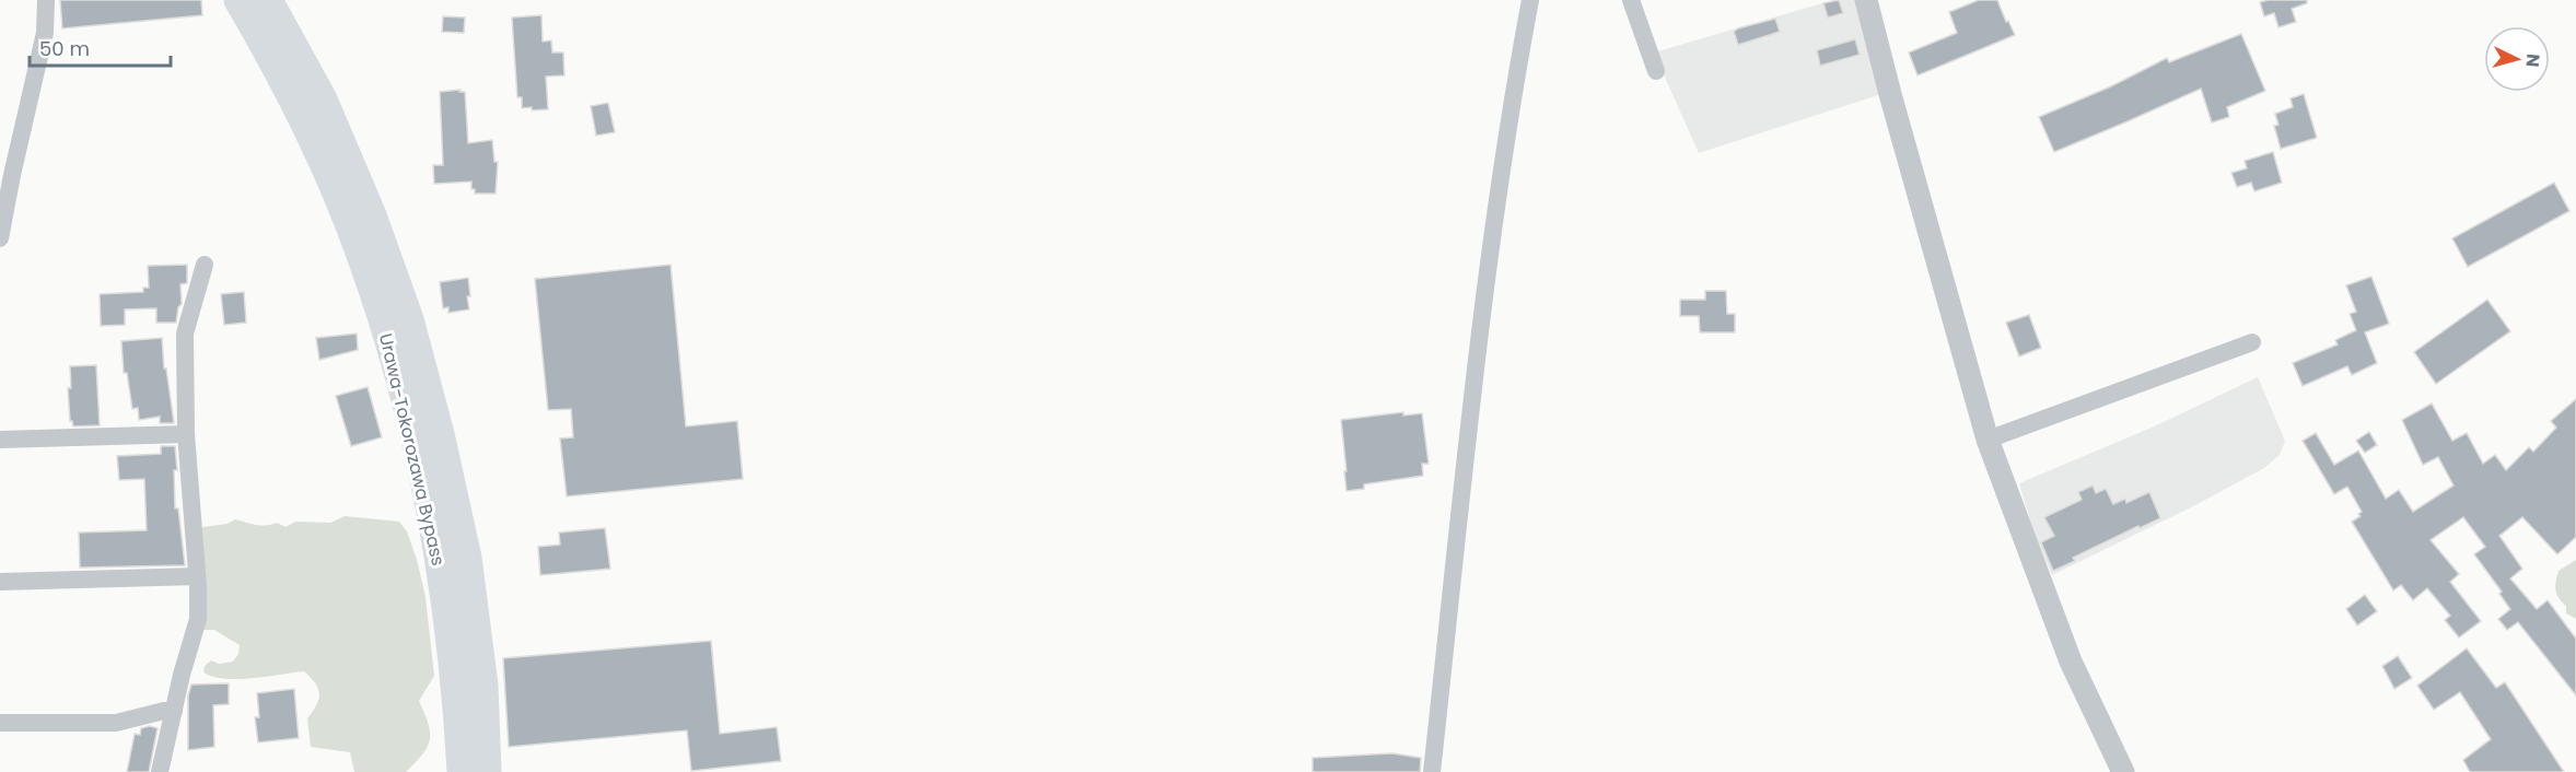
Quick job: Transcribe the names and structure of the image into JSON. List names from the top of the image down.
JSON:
{
  "streets": {
    "highway": ["Urawa-Tokorozawa Bypass"]
  },
  "scale_bar": "50 m",
  "north": "right"
}
